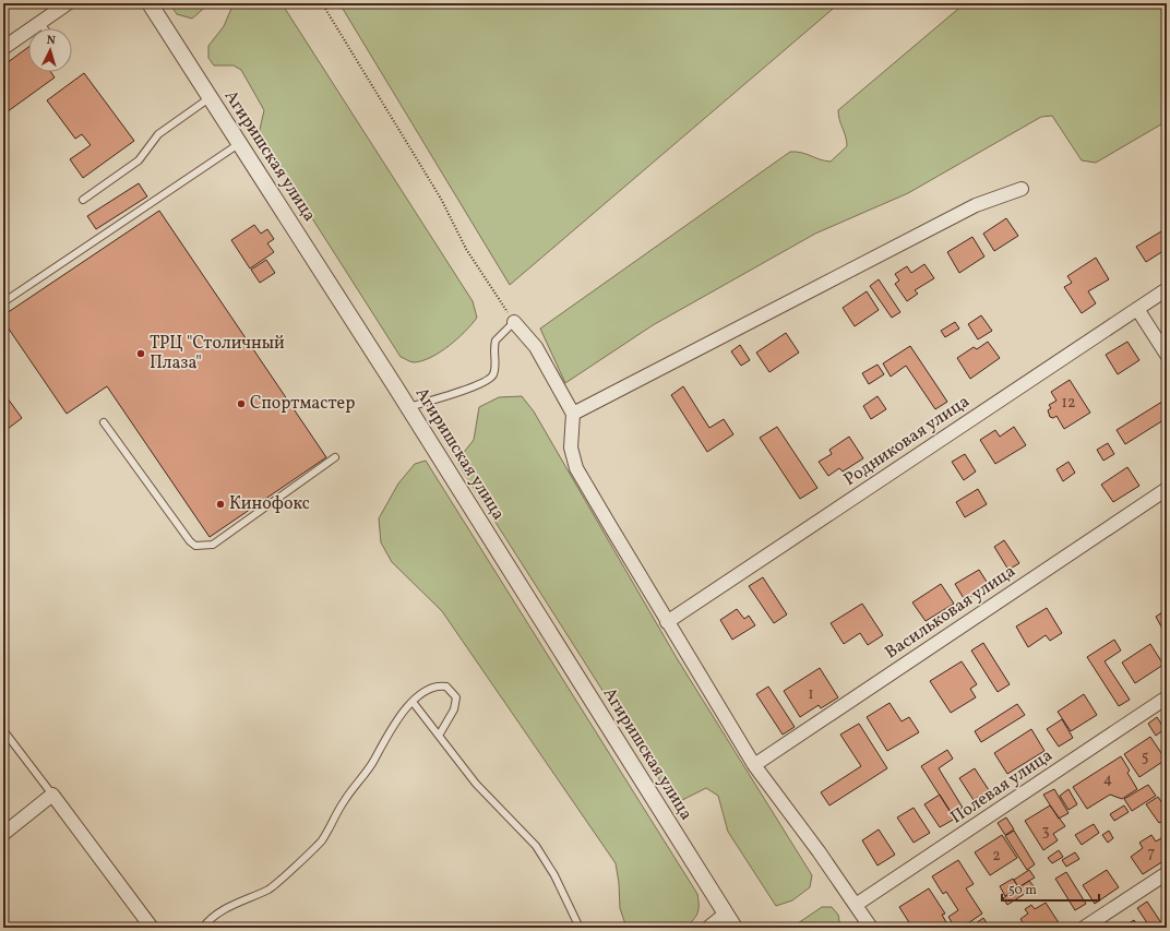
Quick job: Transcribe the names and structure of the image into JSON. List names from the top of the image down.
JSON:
{
  "streets": {
    "street": [
      "Агиришская улица",
      "Родниковая улица",
      "Васильковая улица",
      "Полевая улица"
    ]
  },
  "places": ["ТРЦ \"Столичный Плаза\"", "Спортмастер", "Кинофокс"],
  "house_numbers": [
    "12",
    "1",
    "5",
    "4",
    "3",
    "7",
    "2"
  ],
  "scale_bar": "50 m",
  "north": "top"
}
